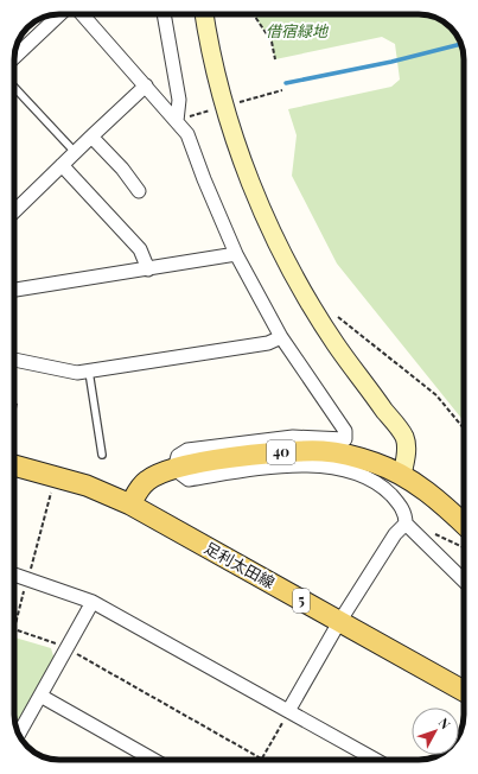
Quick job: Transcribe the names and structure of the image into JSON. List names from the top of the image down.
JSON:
{
  "streets": {
    "main road": ["40", "足利太田線", "5"]
  },
  "crossings": [
    ["40", "足利太田線"],
    ["40", "5"],
    ["足利太田線", "5"]
  ],
  "parks": ["借宿緑地"],
  "north": "top right"
}
